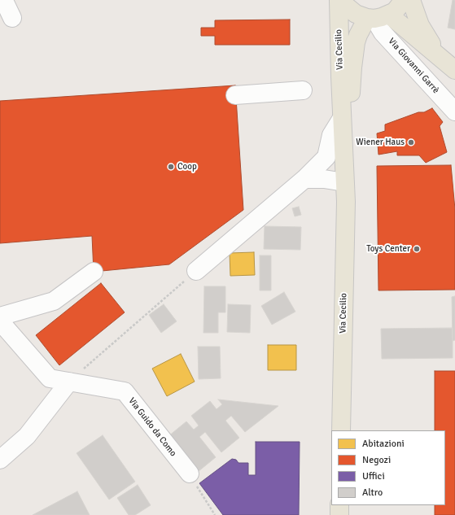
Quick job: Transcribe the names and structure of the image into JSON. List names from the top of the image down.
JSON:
{
  "streets": {
    "main road": ["Via Cecilio"],
    "street": ["Via Giovanni Garrè", "Via Guido da Como"]
  },
  "crossings": [
    ["Via Cecilio", "Via Giovanni Garrè"]
  ],
  "places": ["Wiener Haus", "Coop", "Toys Center"],
  "legend": [
    "Abitazioni",
    "Negozi",
    "Uffici",
    "Altro"
  ]
}
